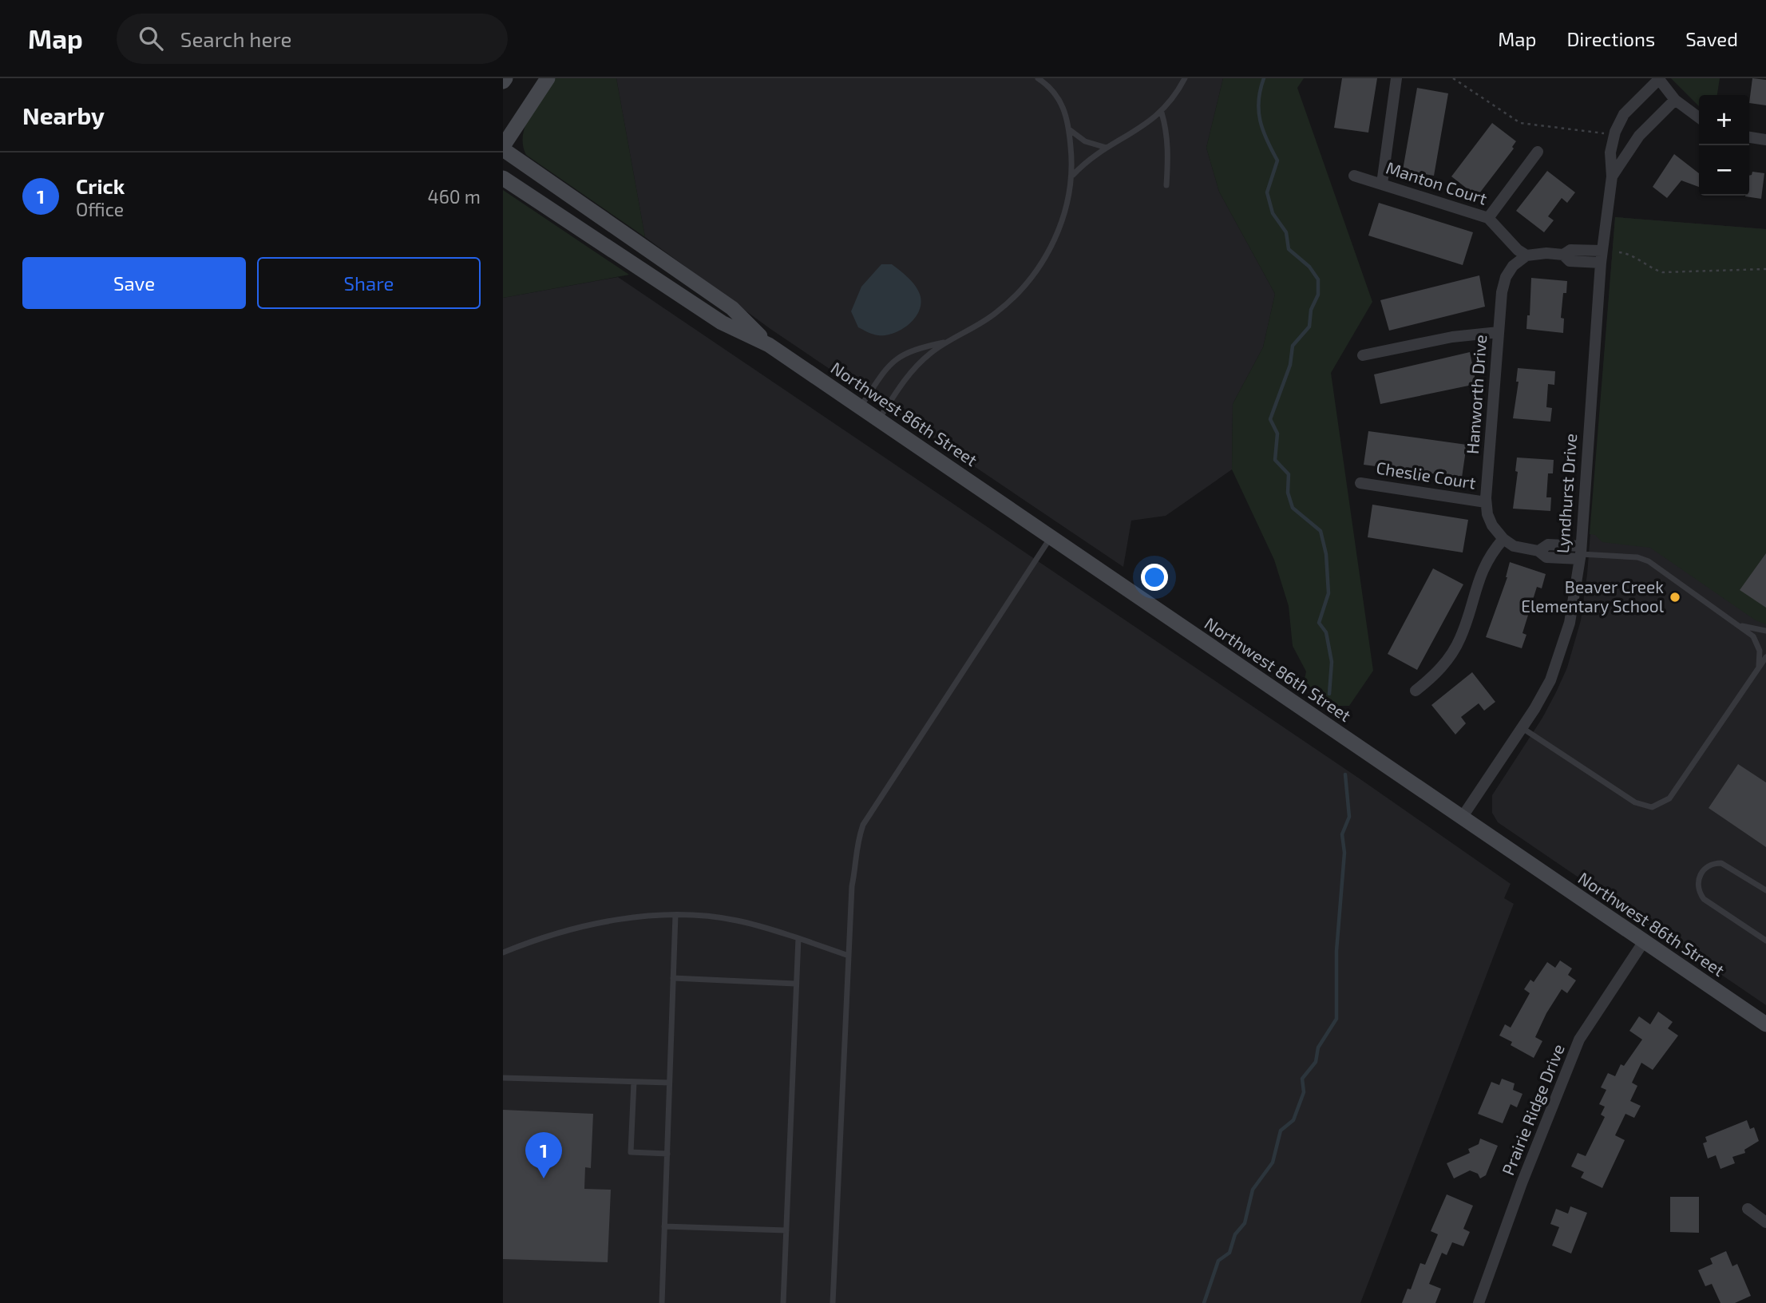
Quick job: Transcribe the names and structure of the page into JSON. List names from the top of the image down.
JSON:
{
  "streets": {
    "main road": ["Northwest 86th Street"],
    "street": [
      "Manton Court",
      "Hanworth Drive",
      "Cheslie Court",
      "Lyndhurst Drive",
      "Prairie Ridge Drive"
    ]
  },
  "crossings": [
    ["Manton Court", "Hanworth Drive"],
    ["Hanworth Drive", "Cheslie Court"],
    ["Northwest 86th Street", "Lyndhurst Drive"],
    ["Northwest 86th Street", "Prairie Ridge Drive"]
  ],
  "places": ["Beaver Creek Elementary School"],
  "page": {
    "header": "Map",
    "search": "Search here",
    "nav": ["Map", "Directions", "Saved"],
    "heading": "Nearby",
    "map_buttons": ["+", "−"],
    "list": [
      {
        "mark": "1",
        "name": "Crick",
        "note": "Office",
        "value": "460 m"
      }
    ],
    "buttons": ["Save", "Share"],
    "pins": "1"
  }
}
